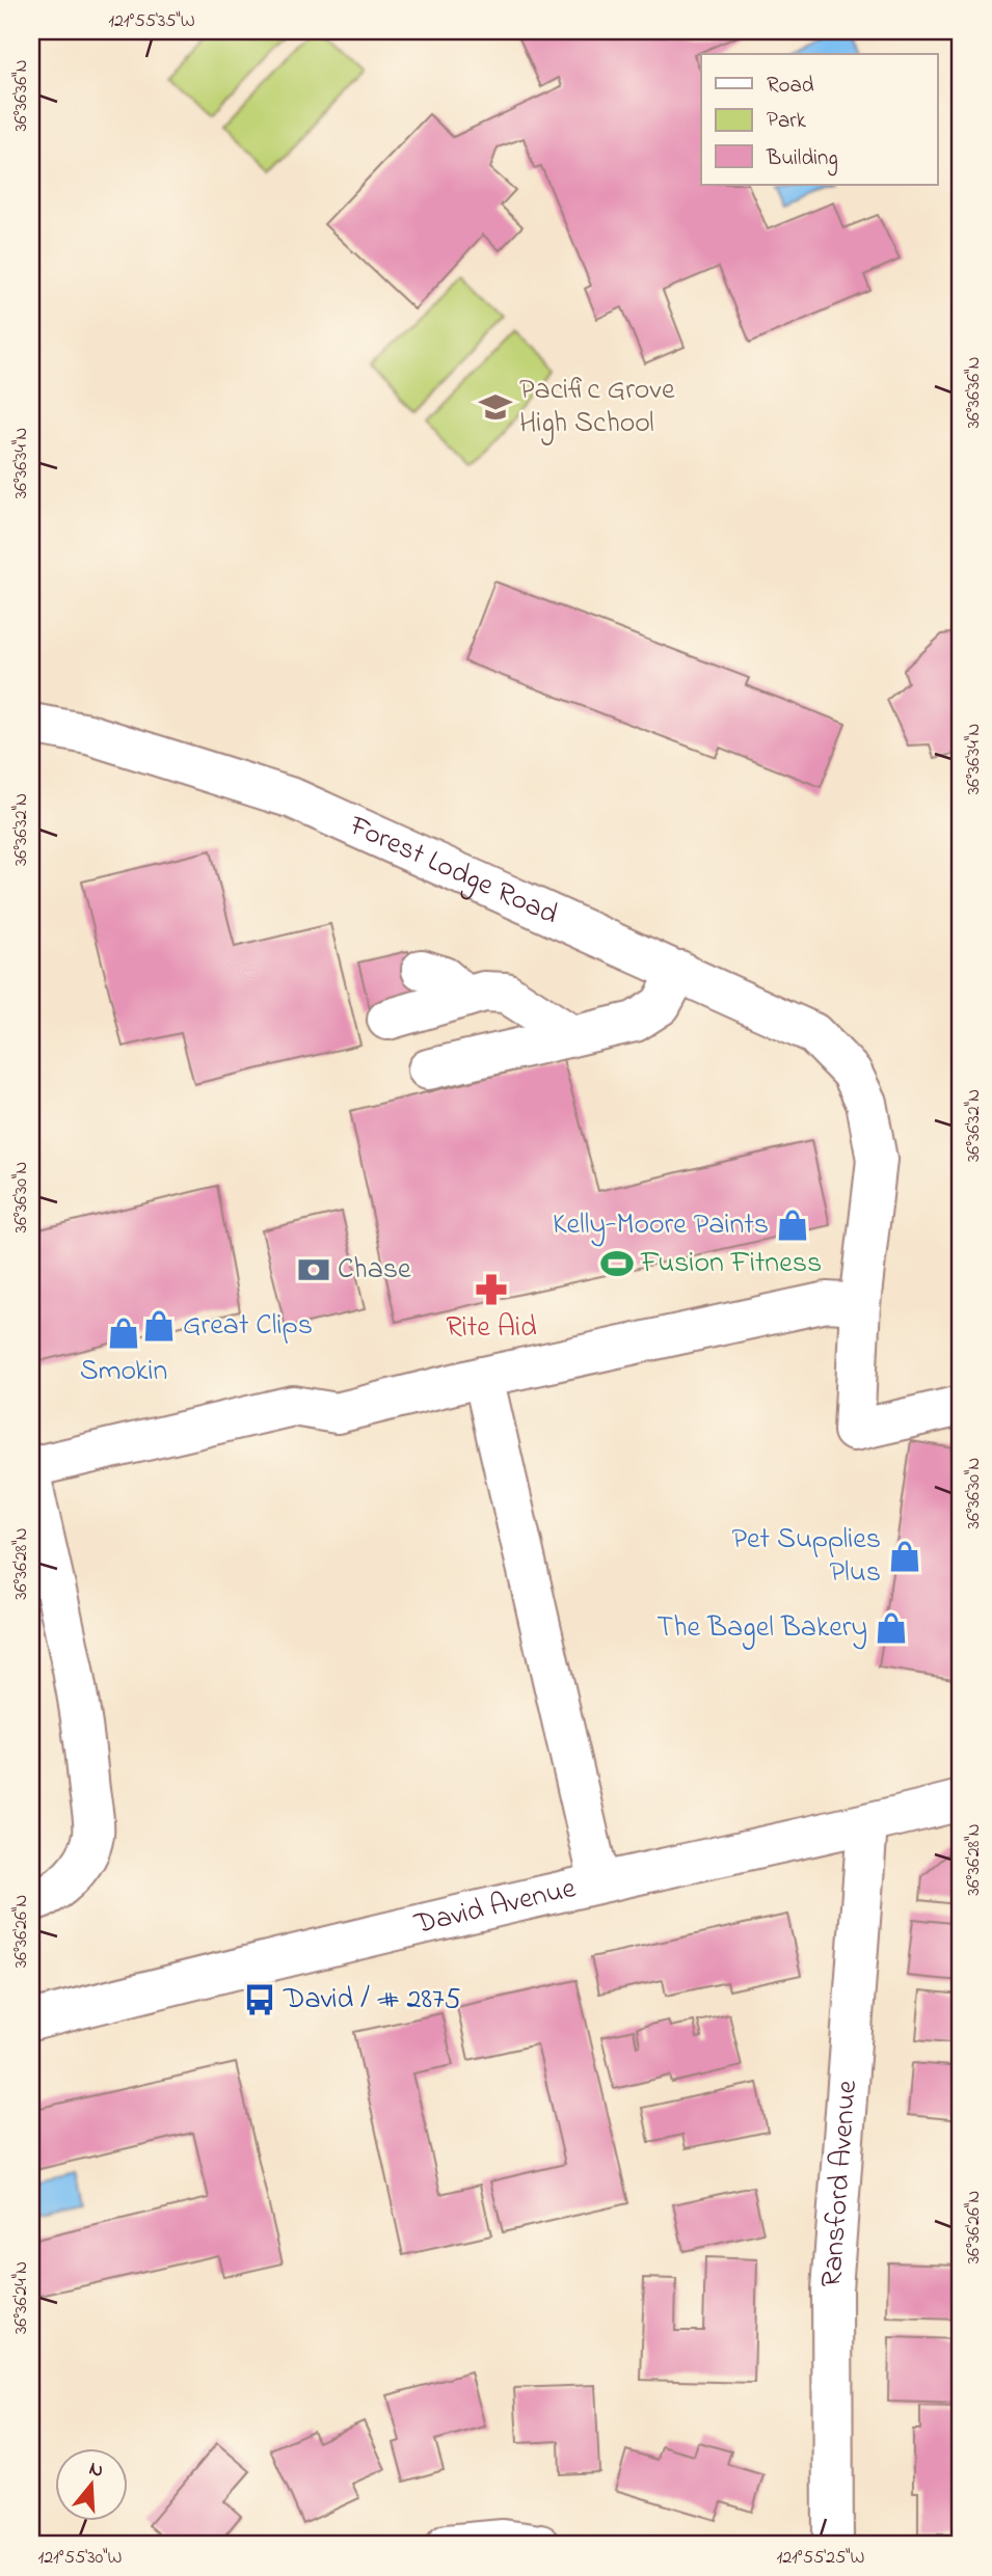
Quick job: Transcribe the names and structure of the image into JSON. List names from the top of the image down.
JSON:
{
  "streets": {
    "street": ["Forest Lodge Road", "David Avenue", "Ransford Avenue"]
  },
  "crossings": [
    ["David Avenue", "Ransford Avenue"]
  ],
  "places": {
    "school or university": ["Pacific Grove High School"],
    "shop": [
      "Kelly-Moore Paints",
      "Great Clips",
      "Smokin",
      "Pet Supplies Plus",
      "The Bagel Bakery"
    ],
    "sports": ["Fusion Fitness"],
    "bank": ["Chase"],
    "pharmacy": ["Rite Aid"],
    "bus stop": ["David / # 2875"]
  },
  "legend": ["Road", "Park", "Building"],
  "north": "top",
  "coordinates": [
    "121°55'35\"W",
    "36°36'36\"N",
    "36°36'34\"N",
    "36°36'32\"N",
    "36°36'30\"N",
    "36°36'28\"N",
    "36°36'26\"N",
    "36°36'24\"N",
    "121°55'30\"W",
    "121°55'25\"W"
  ]
}
